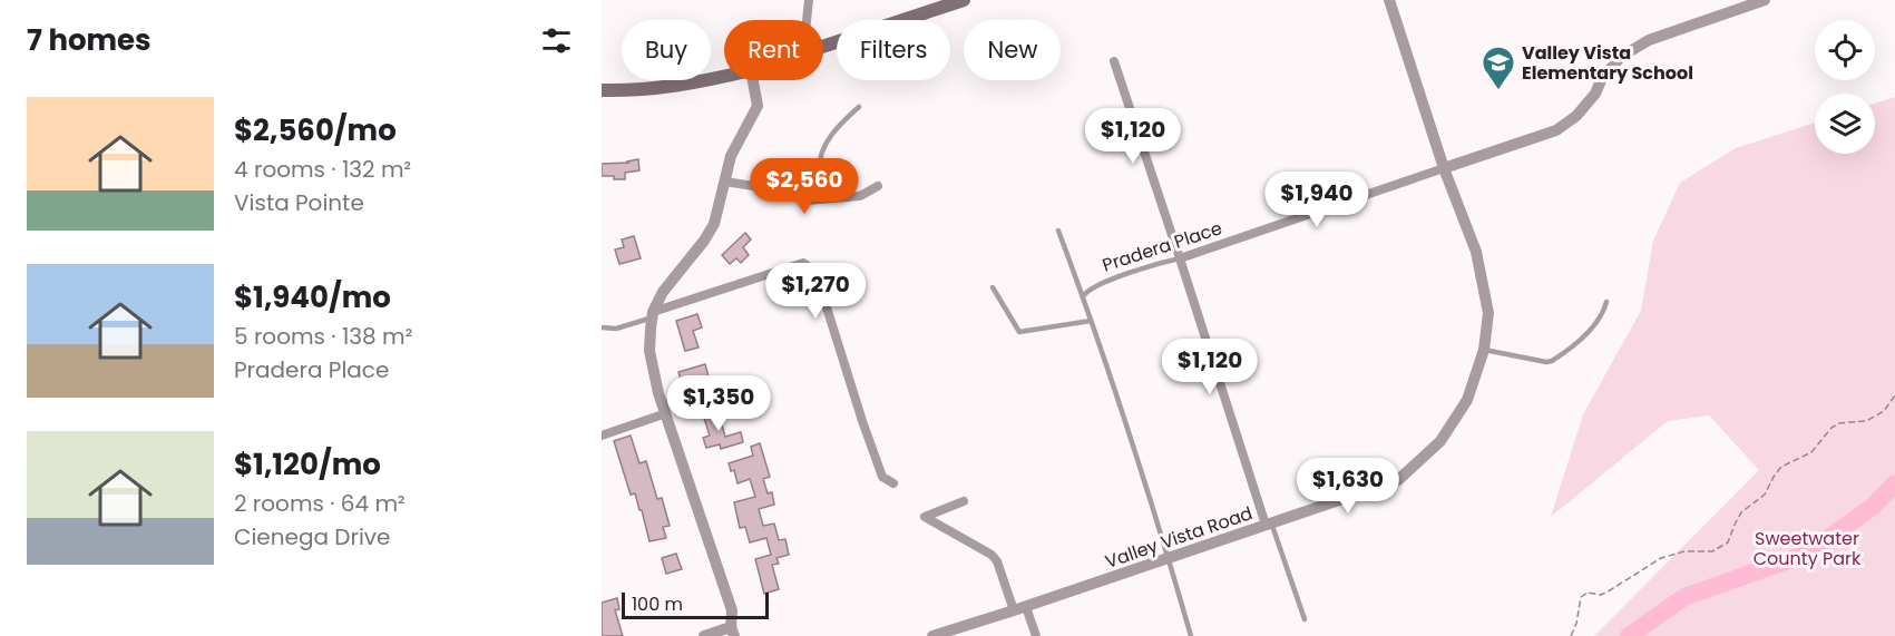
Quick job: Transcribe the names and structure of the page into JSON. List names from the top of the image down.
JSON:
{
  "streets": {
    "street": ["Pradera Place", "Valley Vista Road"]
  },
  "crossings": [
    ["Pradera Place", "Valley Vista Road"]
  ],
  "parks": ["Sweetwater County Park"],
  "places": {
    "school or university": ["Valley Vista Elementary School"]
  },
  "scale_bar": "100 m",
  "page": {
    "heading": "7 homes",
    "chip": [
      "Buy",
      "Rent",
      "Filters",
      "New"
    ],
    "list": [
      {
        "name": "$2,560/mo",
        "note": "4 rooms · 132 m² · Vista Pointe"
      },
      {
        "name": "$1,940/mo",
        "note": "5 rooms · 138 m² · Pradera Place"
      },
      {
        "name": "$1,120/mo",
        "note": "2 rooms · 64 m² · Cienega Drive"
      }
    ],
    "price": [
      "$1,120",
      "$2,560",
      "$1,940",
      "$1,270",
      "$1,120",
      "$1,350",
      "$1,630"
    ],
    "scale": "100 m"
  }
}
